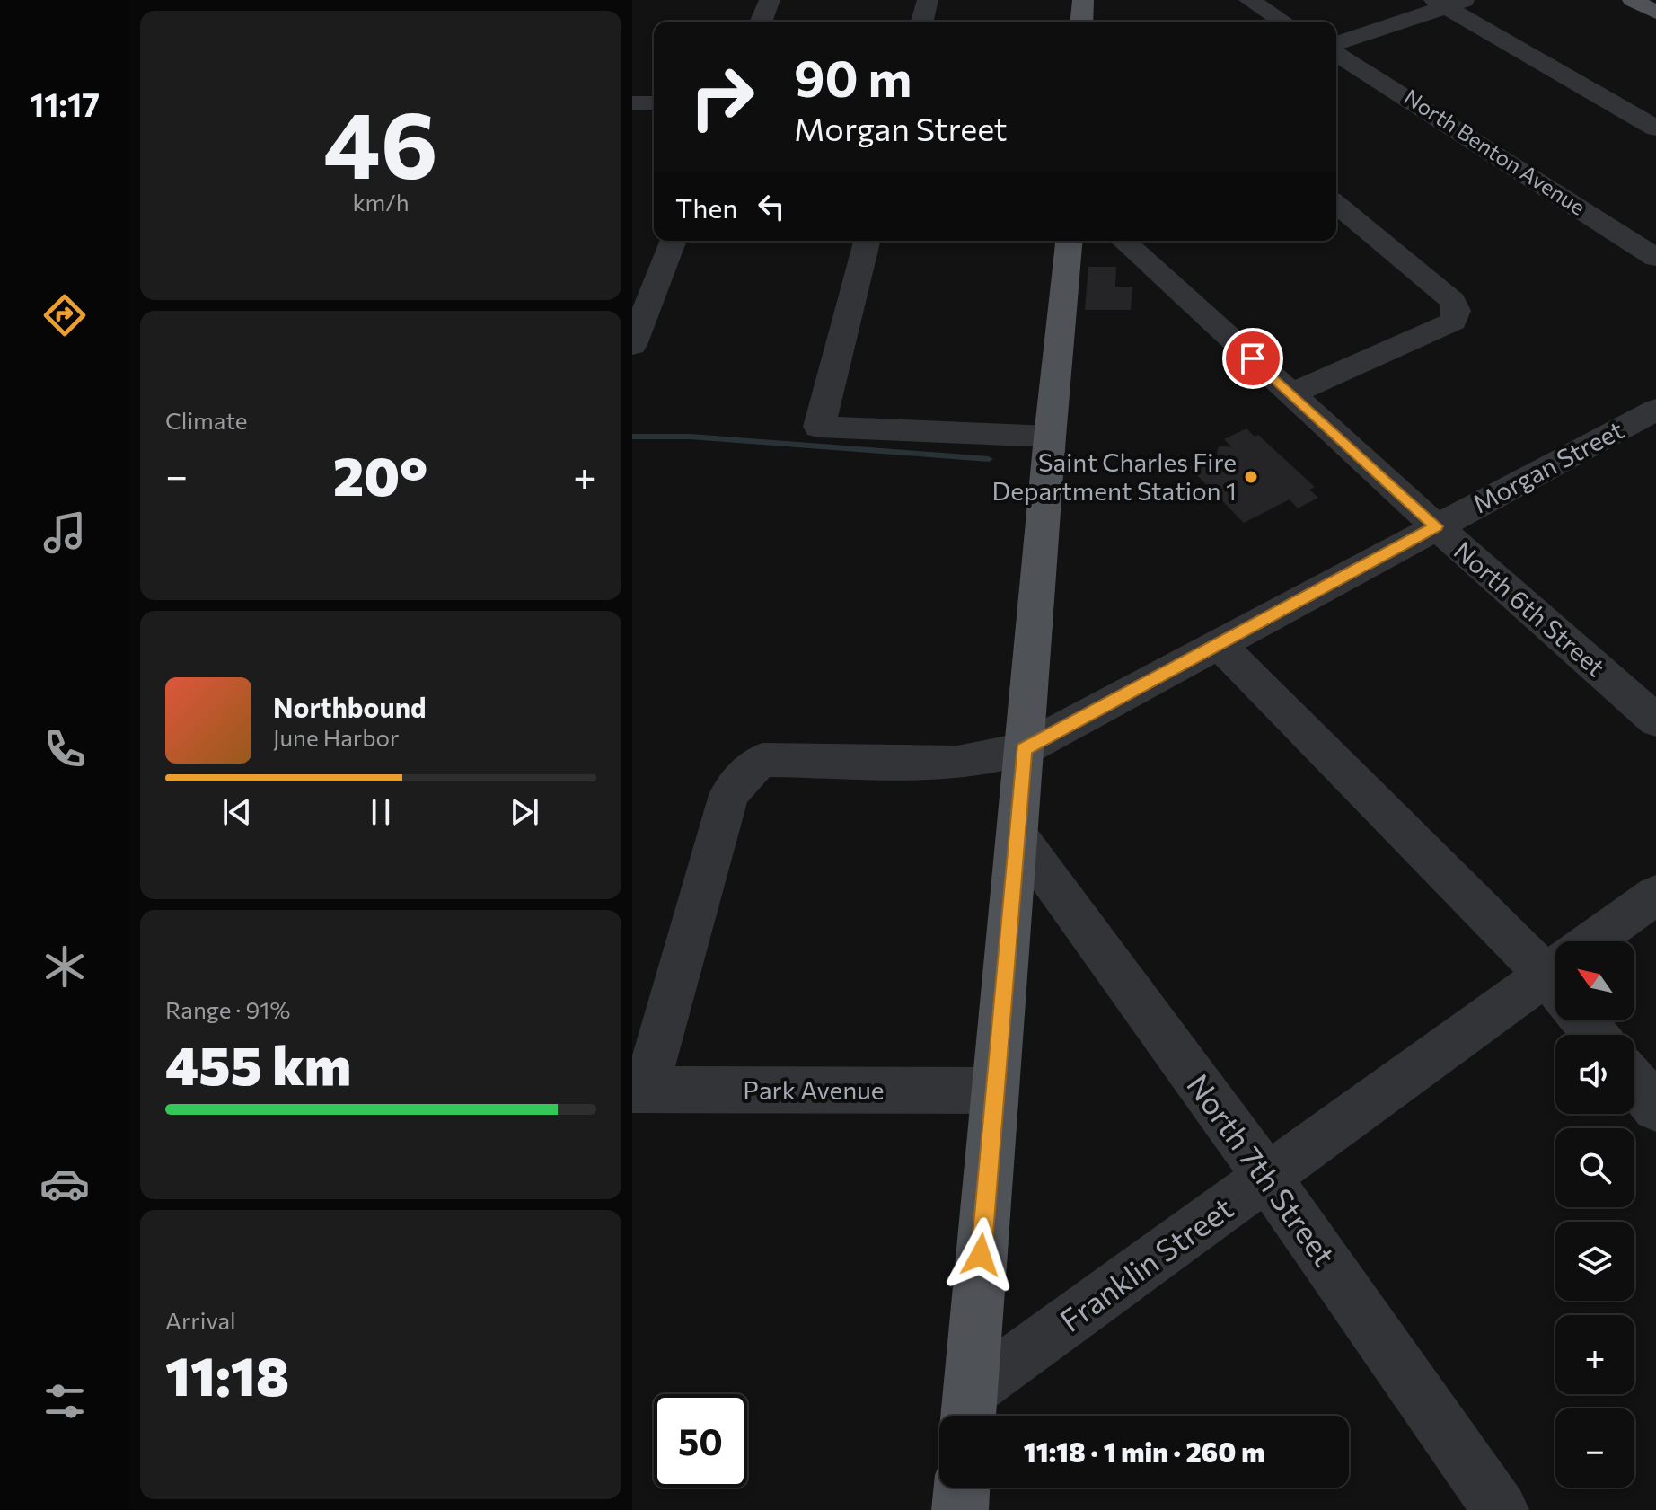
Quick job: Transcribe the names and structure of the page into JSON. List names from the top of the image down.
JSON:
{
  "streets": {
    "street": [
      "North Benton Avenue",
      "Morgan Street",
      "North 6th Street",
      "Park Avenue",
      "North 7th Street",
      "Franklin Street"
    ]
  },
  "crossings": [
    ["Morgan Street", "North 6th Street"],
    ["Morgan Street", "Park Avenue"],
    ["North 7th Street", "Franklin Street"]
  ],
  "places": ["Saint Charles Fire Department Station 1"],
  "north": "top left",
  "page": {
    "tabs": "11:17",
    "tile": [
      ["46", "km/h"],
      "Climate",
      ["Range · 91%", "455 km"],
      ["Arrival", "11:18"]
    ],
    "turn": ["90 m", "Morgan Street"],
    "then": "Then",
    "heat": ["−", "20°", "+"],
    "song": ["Northbound", "June Harbor"],
    "map_buttons": ["+", "−"],
    "limit": "50",
    "trip": "11:18 · 1 min · 260 m"
  }
}
